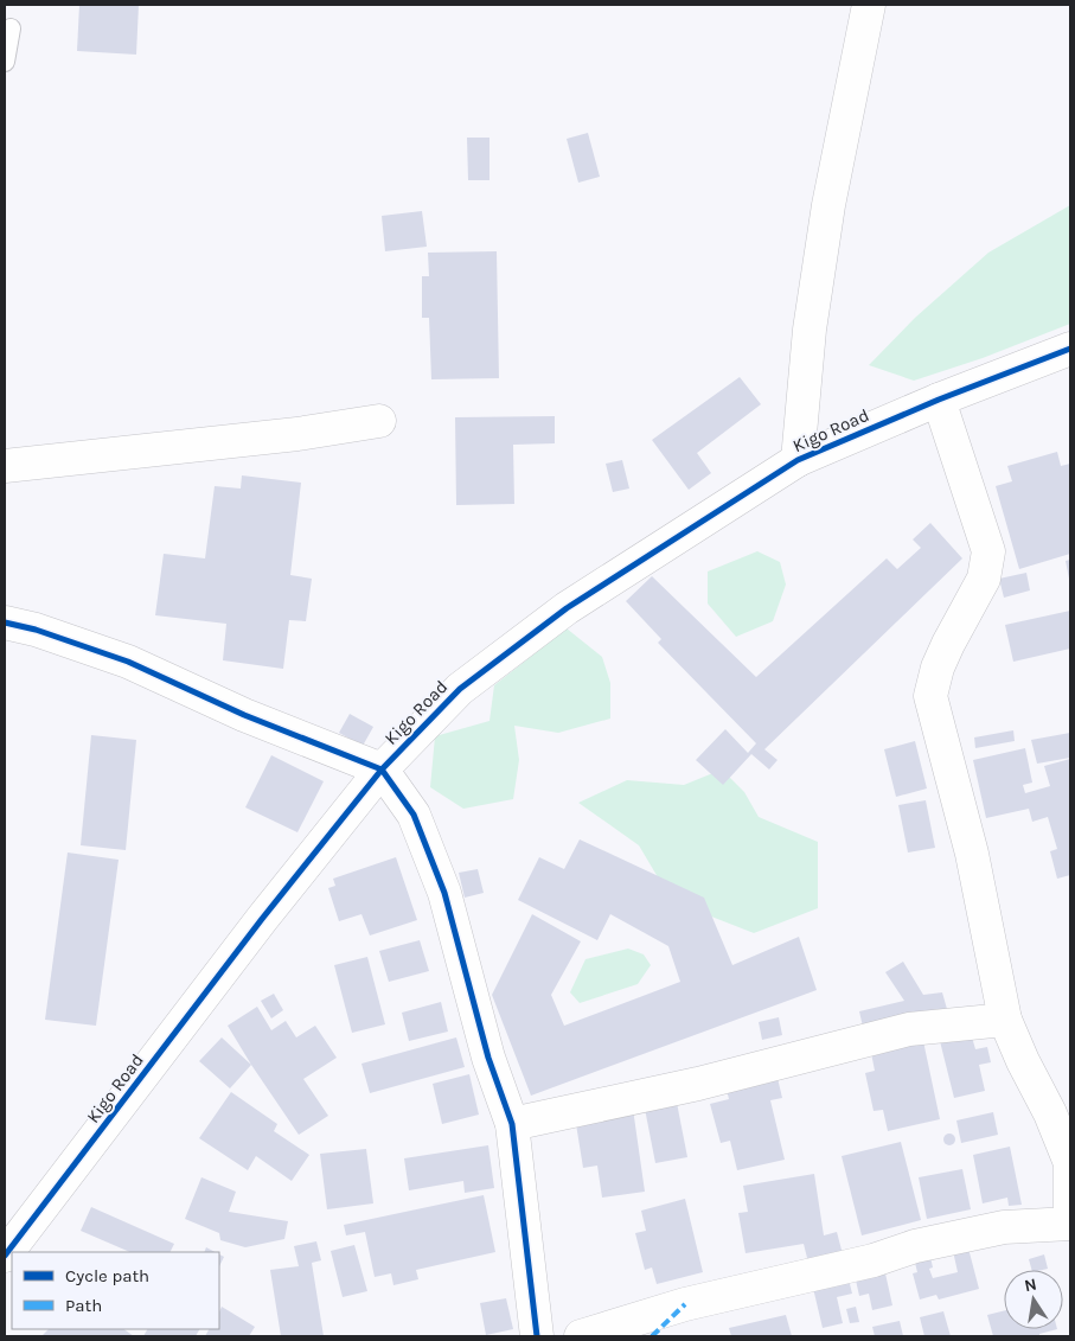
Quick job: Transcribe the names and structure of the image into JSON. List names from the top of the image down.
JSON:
{
  "streets": {
    "street": ["Kigo Road"]
  },
  "legend": ["Cycle path", "Path"],
  "north": "top"
}
